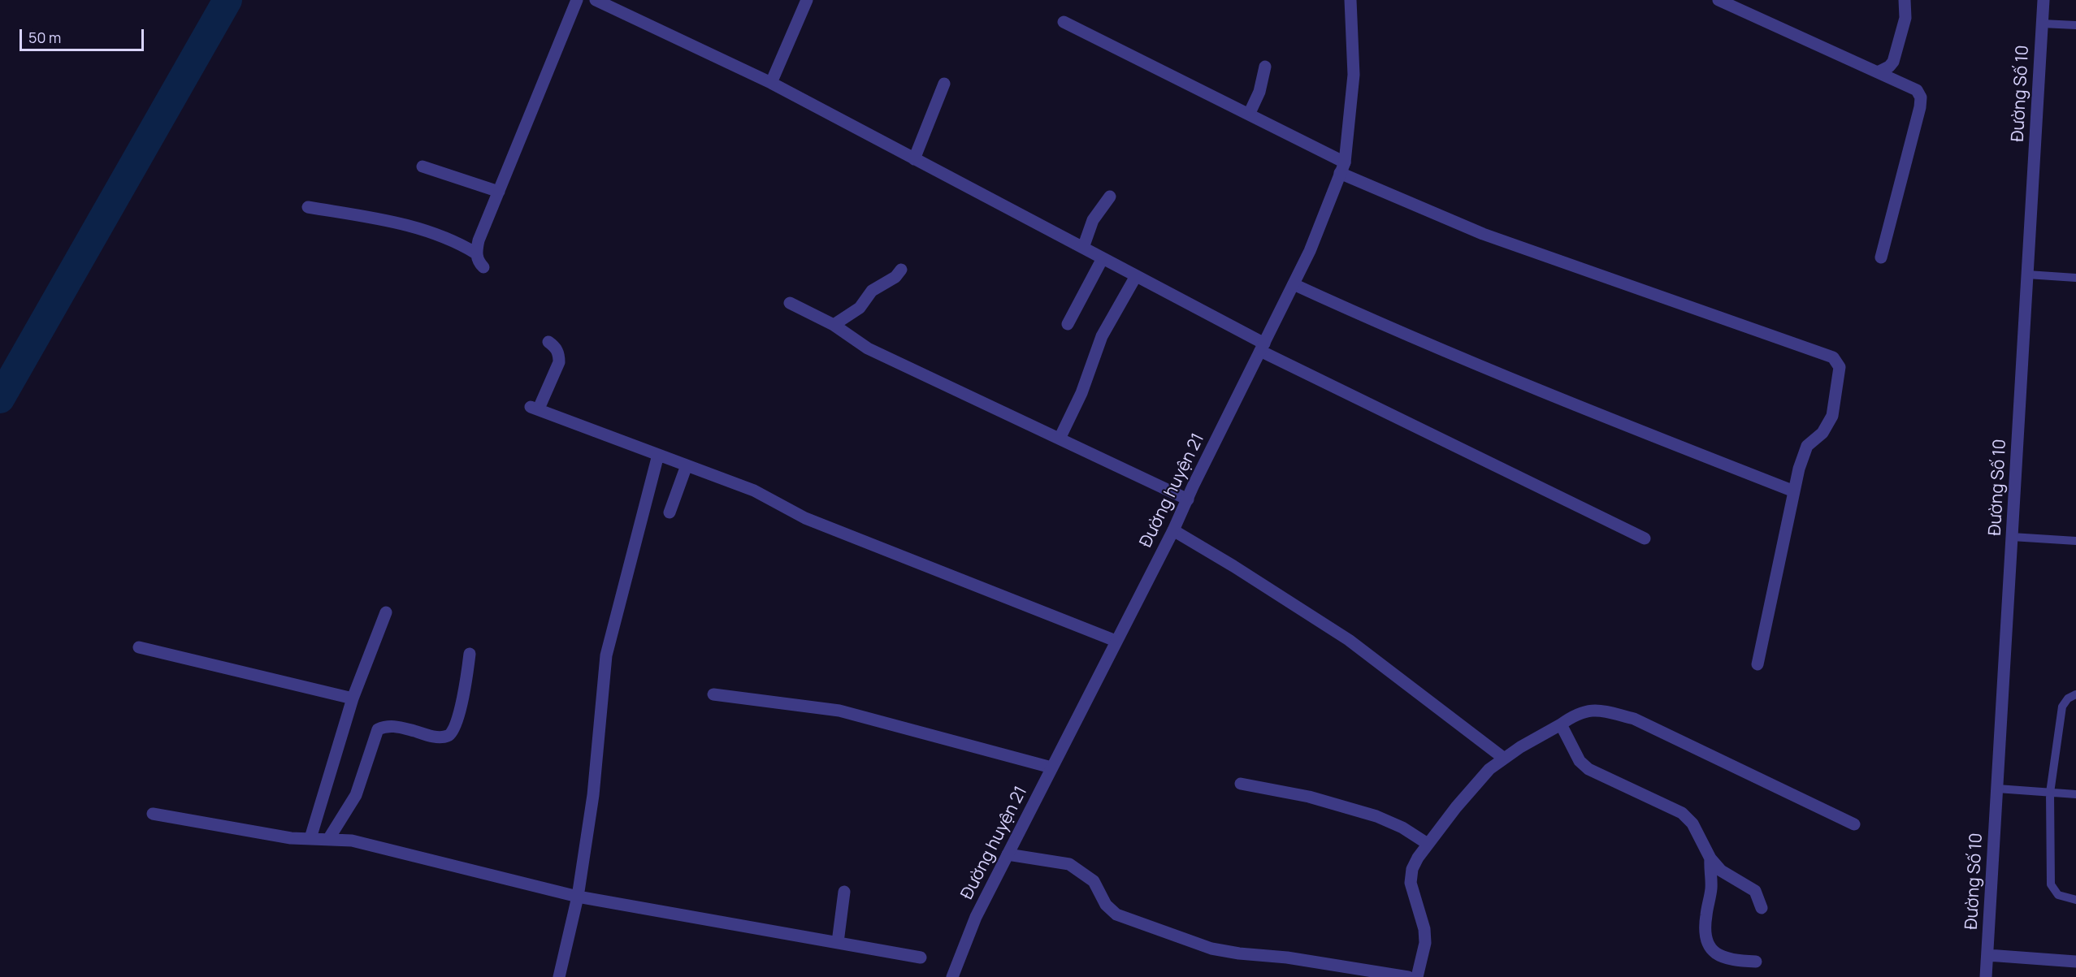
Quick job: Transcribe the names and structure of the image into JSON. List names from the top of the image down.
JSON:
{
  "streets": {
    "street": ["Đường Số 10", "Đường huyện 21"]
  },
  "scale_bar": "50 m"
}
